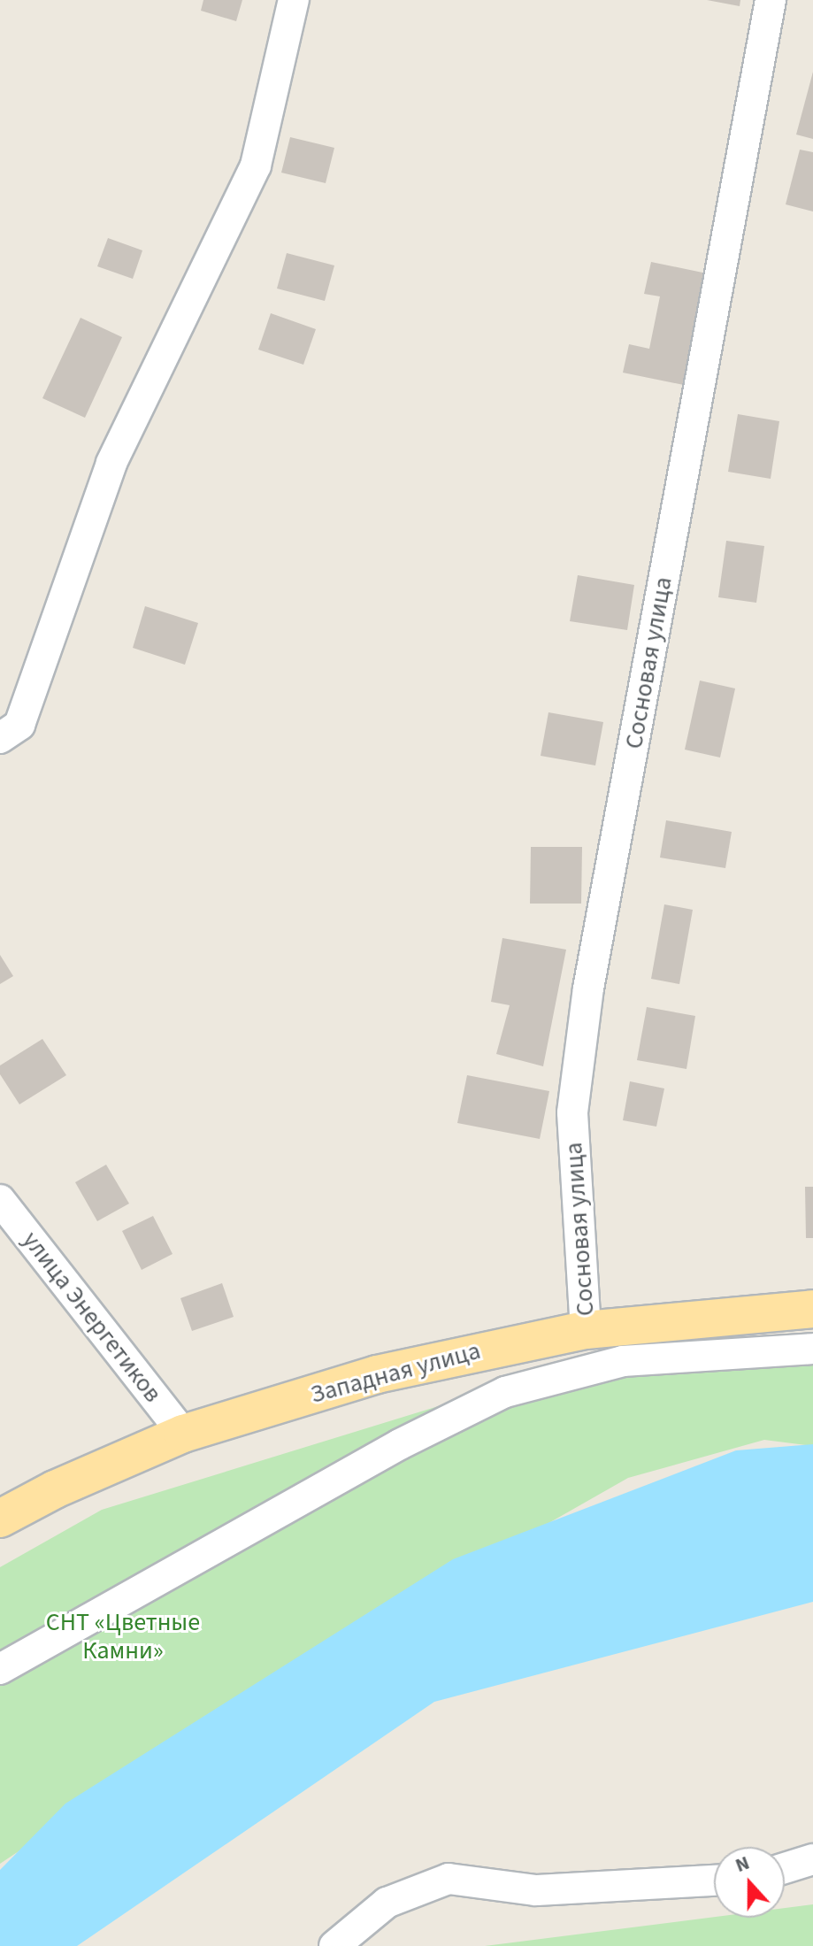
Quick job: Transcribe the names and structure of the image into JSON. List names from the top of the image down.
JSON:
{
  "streets": {
    "main road": ["Западная улица"],
    "street": ["Сосновая улица", "улица Энергетиков"]
  },
  "crossings": [
    ["Сосновая улица", "Западная улица"],
    ["улица Энергетиков", "Западная улица"]
  ],
  "parks": ["СНТ «Цветные Камни»"],
  "north": "top"
}
